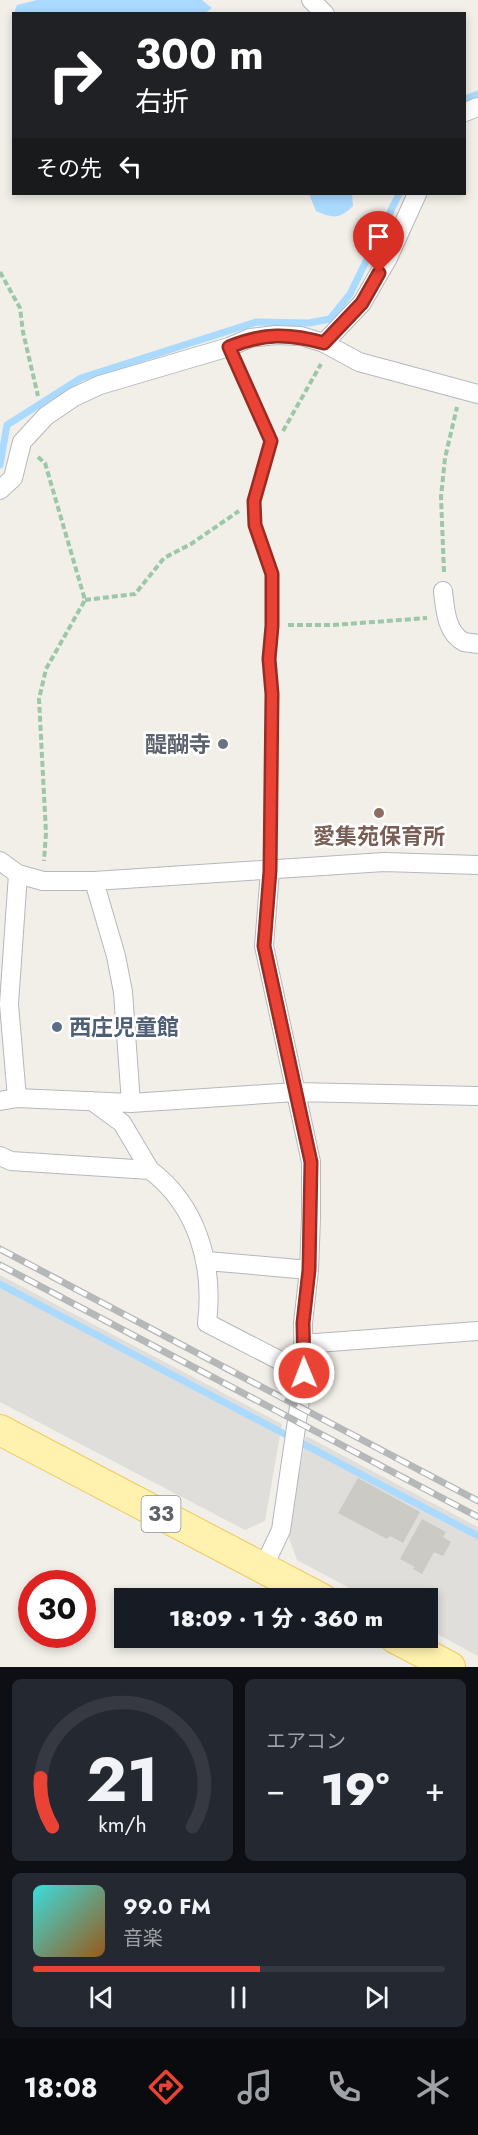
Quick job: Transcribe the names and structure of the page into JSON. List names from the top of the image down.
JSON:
{
  "streets": {
    "main road": ["33"]
  },
  "places": ["醍醐寺", "愛集苑保育所", "西庄児童館"],
  "page": {
    "turn": ["300 m", "右折"],
    "then": "その先",
    "limit": "30",
    "trip": "18:09 · 1 分 · 360 m",
    "tile": "エアコン",
    "heat": ["−", "19°", "+"],
    "song": ["99.0 FM", "音楽"],
    "tabs": "18:08",
    "gauge": ["21", "km/h"]
  }
}
